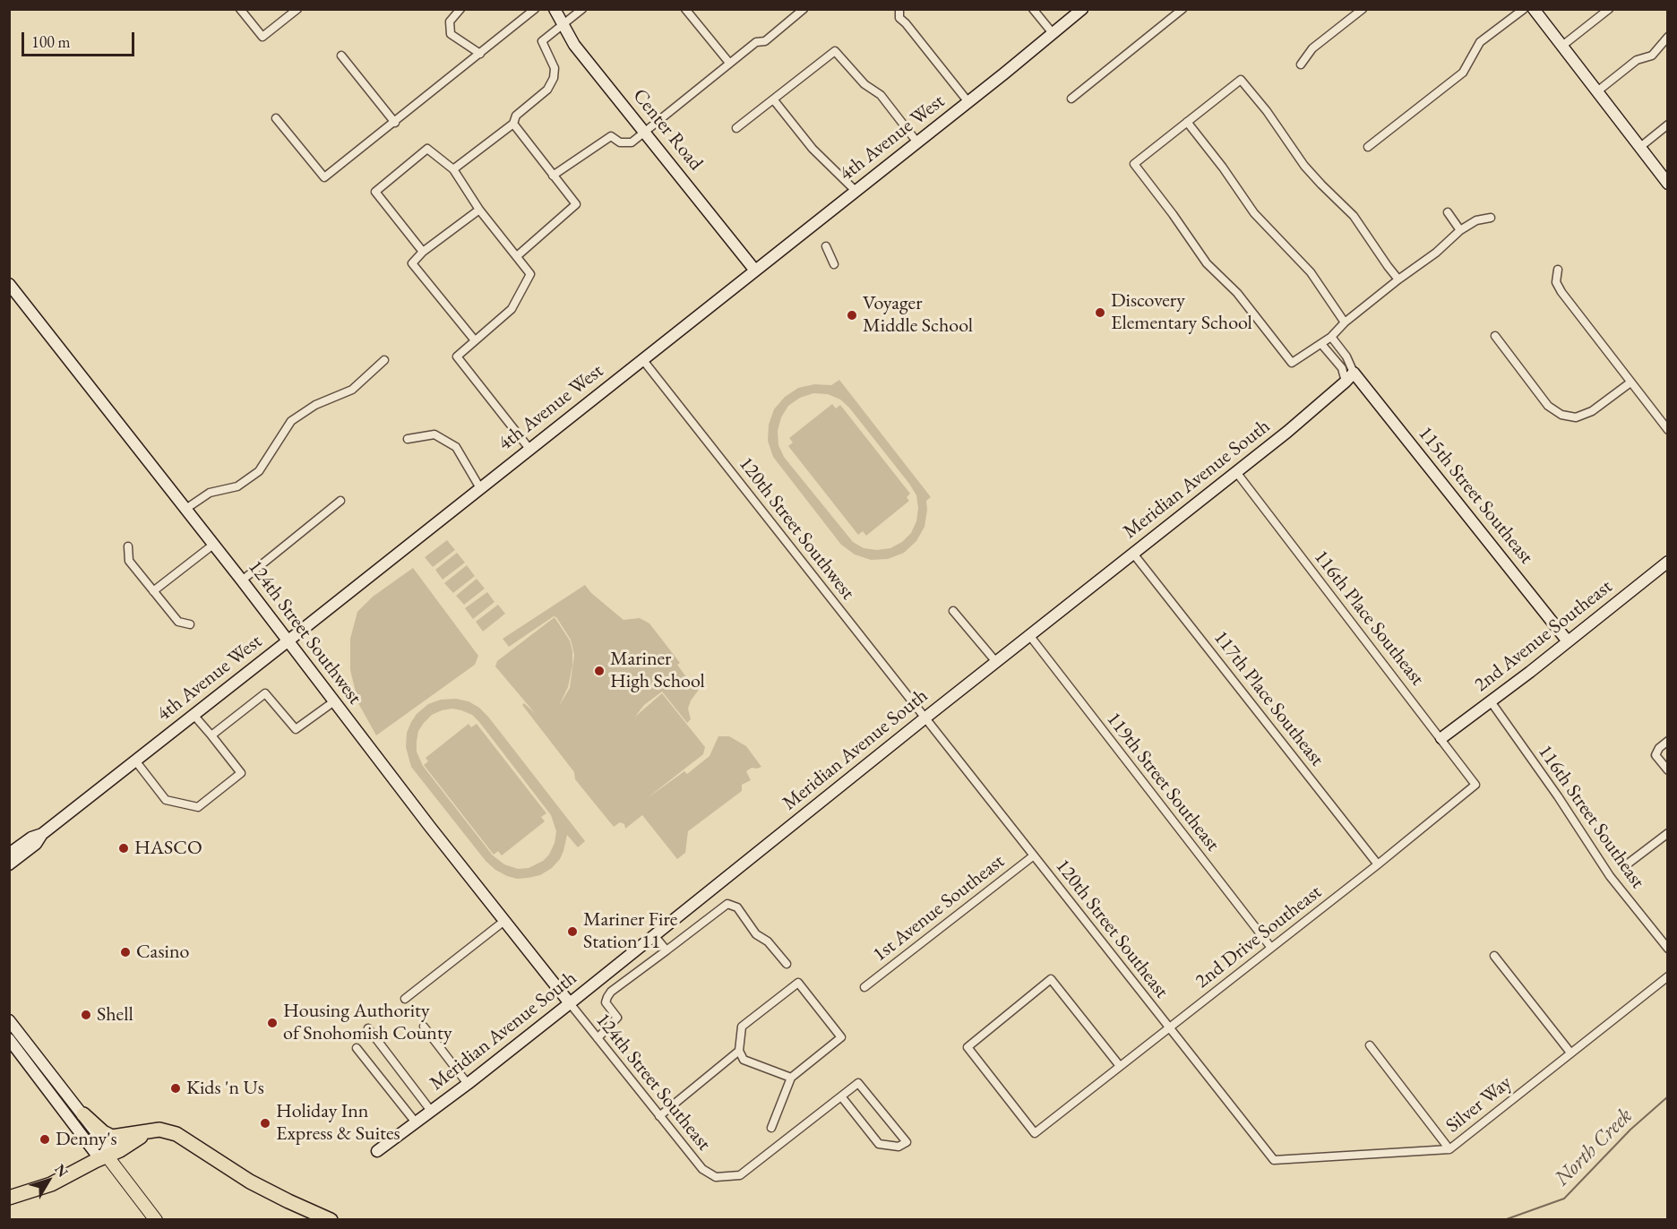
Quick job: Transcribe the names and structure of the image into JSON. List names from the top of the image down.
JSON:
{
  "streets": {
    "street": [
      "Center Road",
      "4th Avenue West",
      "Meridian Avenue South",
      "115th Street Southeast",
      "120th Street Southwest",
      "116th Place Southeast",
      "124th Street Southwest",
      "2nd Avenue Southeast",
      "117th Place Southeast",
      "119th Street Southeast",
      "116th Street Southeast",
      "1st Avenue Southeast",
      "120th Street Southeast",
      "2nd Drive Southeast",
      "124th Street Southeast",
      "Silver Way"
    ]
  },
  "crossings": [
    ["Center Road", "4th Avenue West"],
    ["4th Avenue West", "120th Street Southwest"],
    ["4th Avenue West", "124th Street Southwest"],
    ["Meridian Avenue South", "115th Street Southeast"],
    ["Meridian Avenue South", "120th Street Southwest"],
    ["Meridian Avenue South", "116th Place Southeast"],
    ["Meridian Avenue South", "124th Street Southwest"],
    ["Meridian Avenue South", "117th Place Southeast"],
    ["Meridian Avenue South", "119th Street Southeast"],
    ["Meridian Avenue South", "120th Street Southeast"],
    ["Meridian Avenue South", "124th Street Southeast"],
    ["115th Street Southeast", "2nd Avenue Southeast"],
    ["120th Street Southwest", "120th Street Southeast"],
    ["116th Place Southeast", "2nd Avenue Southeast"],
    ["116th Place Southeast", "2nd Drive Southeast"],
    ["124th Street Southwest", "124th Street Southeast"],
    ["2nd Avenue Southeast", "116th Street Southeast"],
    ["117th Place Southeast", "2nd Drive Southeast"],
    ["119th Street Southeast", "2nd Drive Southeast"],
    ["1st Avenue Southeast", "120th Street Southeast"],
    ["120th Street Southeast", "2nd Drive Southeast"],
    ["120th Street Southeast", "Silver Way"]
  ],
  "water": ["North Creek"],
  "places": [
    "Discovery Elementary School",
    "Voyager Middle School",
    "Mariner High School",
    "HASCO",
    "Mariner Fire Station 11",
    "Casino",
    "Shell",
    "Housing Authority of Snohomish County",
    "Kids 'n Us",
    "Holiday Inn Express & Suites",
    "Denny's"
  ],
  "scale_bar": "100 m",
  "north": "top right"
}
